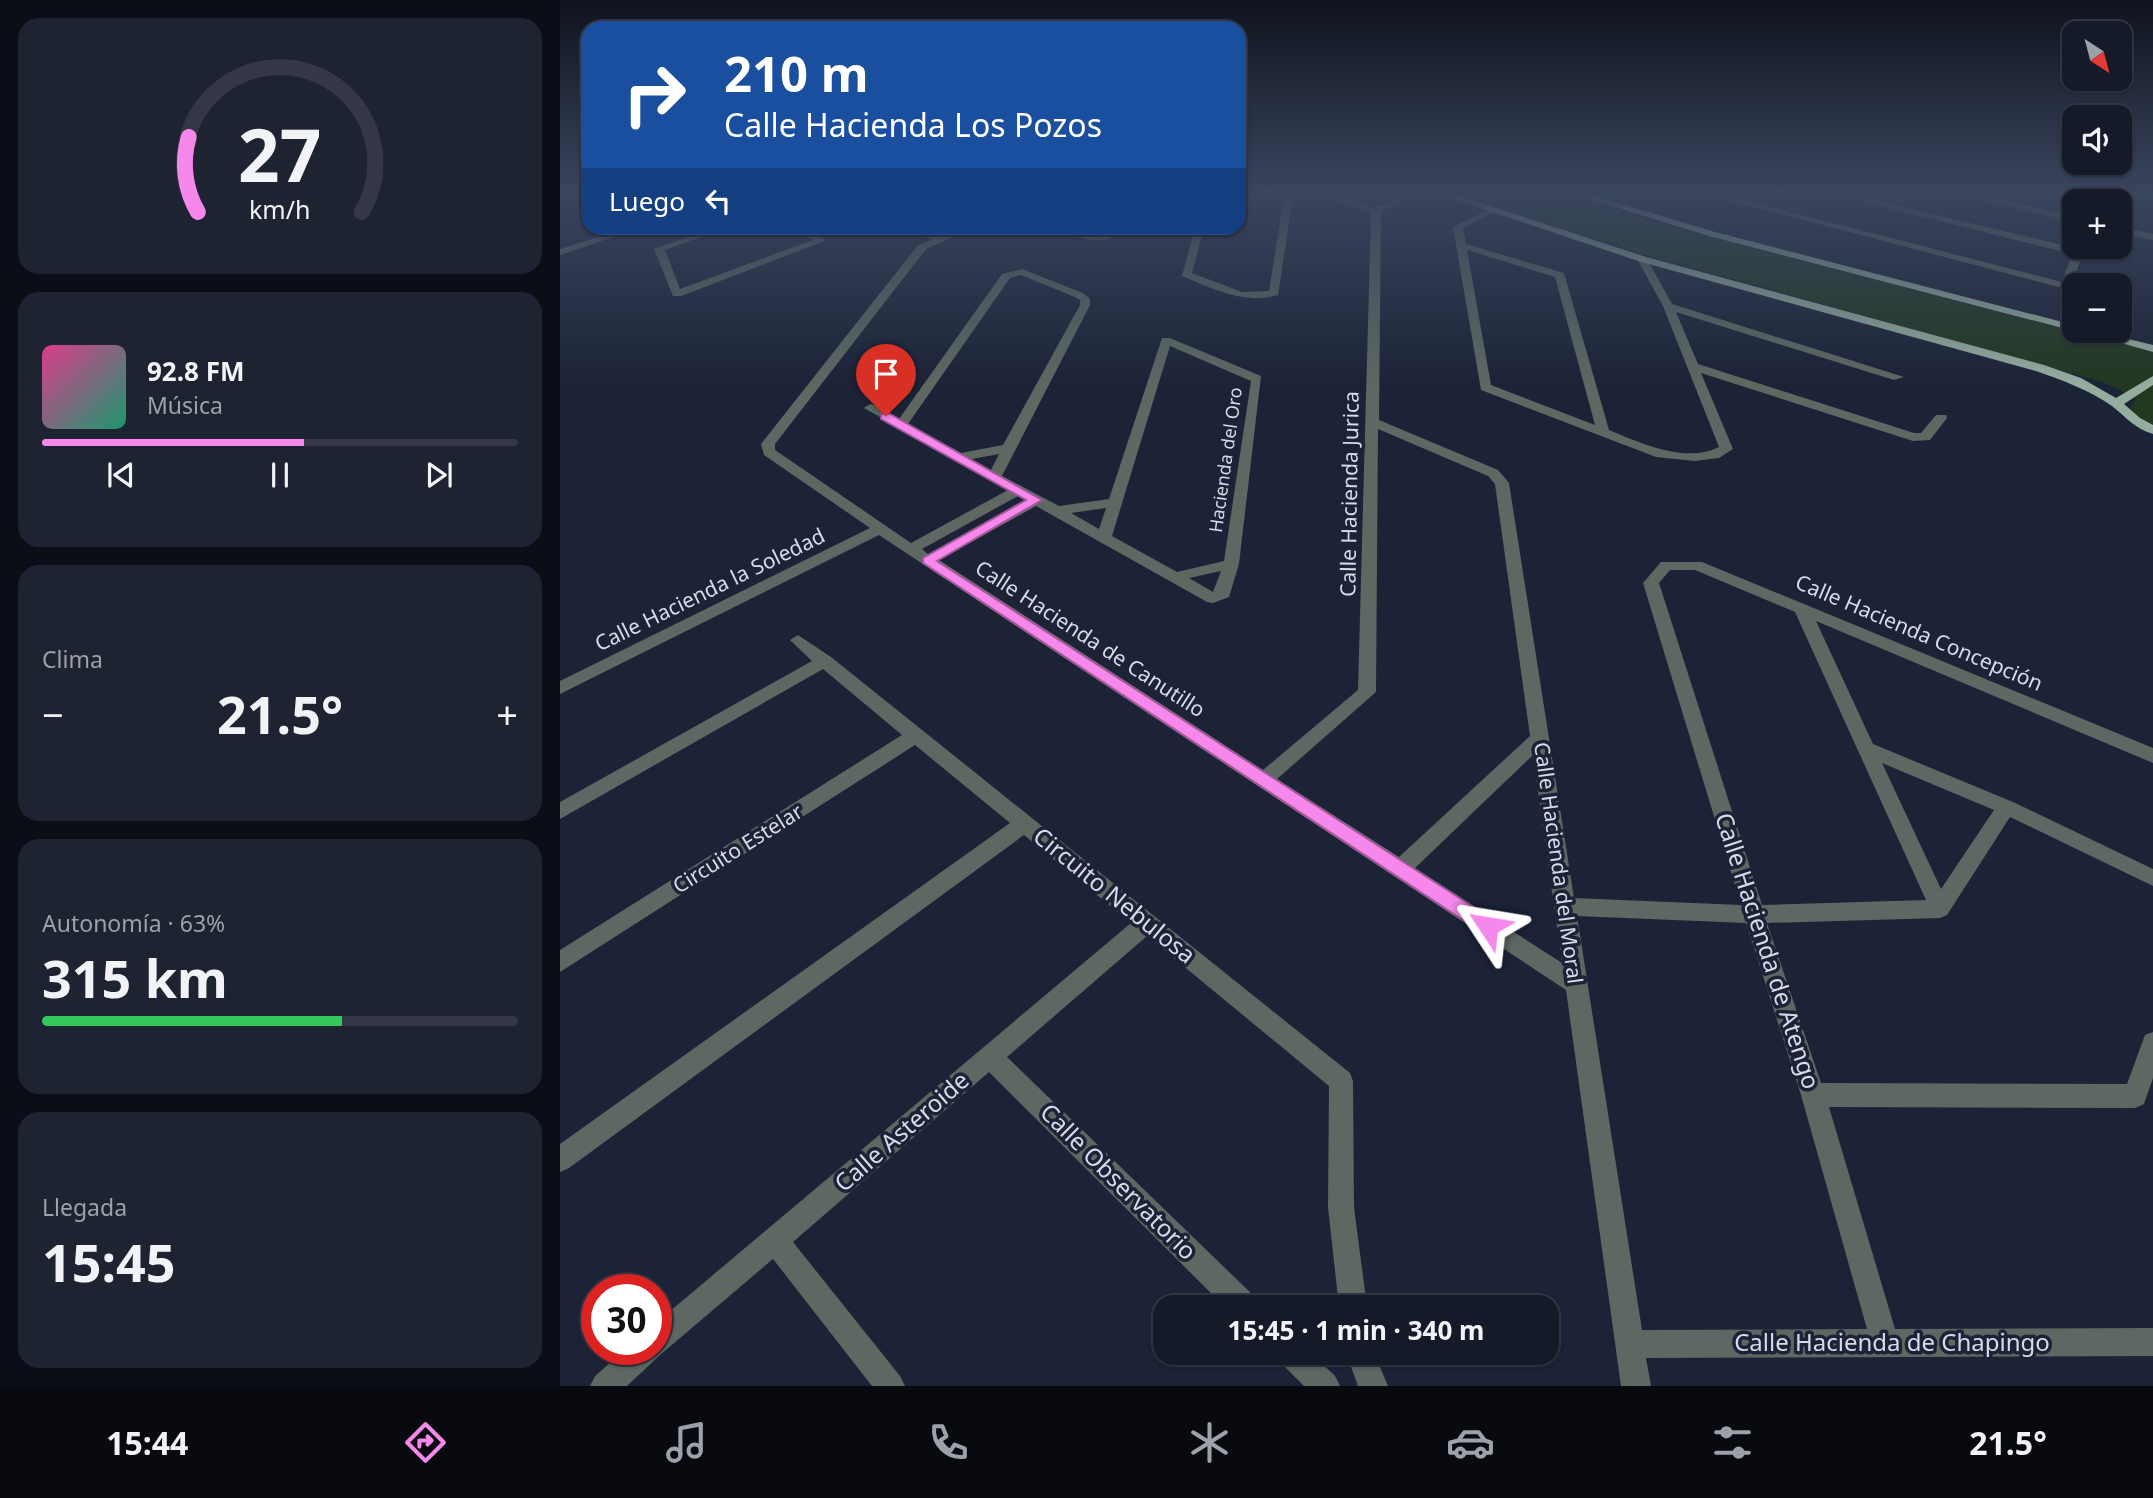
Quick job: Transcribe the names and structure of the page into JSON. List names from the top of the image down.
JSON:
{
  "streets": {
    "street": [
      "Hacienda del Oro",
      "Calle Hacienda Jurica",
      "Calle Hacienda la Soledad",
      "Calle Hacienda Concepción",
      "Calle Hacienda de Canutillo",
      "Circuito Estelar",
      "Calle Hacienda del Moral",
      "Circuito Nebulosa",
      "Calle Hacienda de Atengo",
      "Calle Asteroide",
      "Calle Observatorio",
      "Calle Hacienda de Chapingo"
    ]
  },
  "crossings": [
    ["Calle Hacienda Jurica", "Calle Hacienda de Canutillo"],
    ["Calle Hacienda Jurica", "Calle Hacienda del Moral"],
    ["Calle Hacienda la Soledad", "Calle Hacienda de Canutillo"],
    ["Calle Hacienda Concepción", "Calle Hacienda de Atengo"],
    ["Calle Hacienda de Canutillo", "Calle Hacienda del Moral"],
    ["Calle Hacienda del Moral", "Calle Hacienda de Chapingo"],
    ["Circuito Nebulosa", "Calle Asteroide"],
    ["Calle Hacienda de Atengo", "Calle Hacienda de Chapingo"],
    ["Calle Asteroide", "Calle Observatorio"]
  ],
  "north": "bottom right",
  "page": {
    "map_buttons": ["+", "−"],
    "turn": ["210 m", "Calle Hacienda Los Pozos"],
    "then": "Luego",
    "song": ["92.8 FM", "Música"],
    "tile": [
      "Clima",
      ["Autonomía · 63%", "315 km"],
      ["Llegada", "15:45"]
    ],
    "heat": ["−", "21.5°", "+"],
    "limit": "30",
    "trip": "15:45 · 1 min · 340 m",
    "tabs": ["15:44", "21.5°"],
    "gauge": ["27", "km/h"]
  }
}
